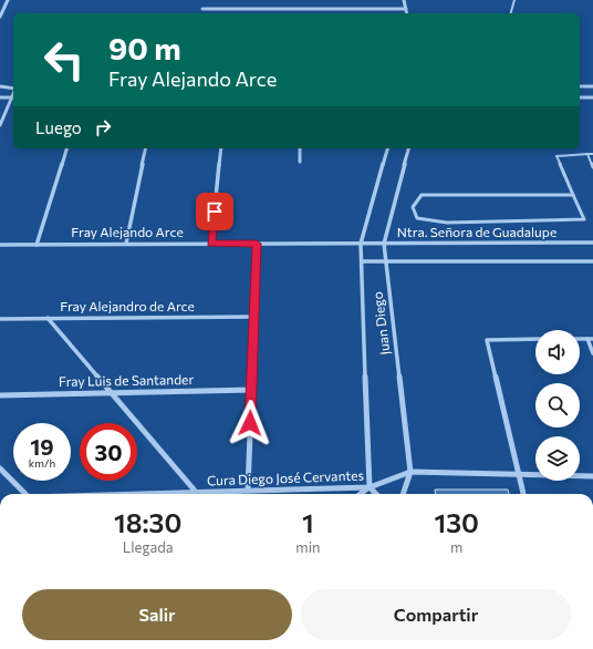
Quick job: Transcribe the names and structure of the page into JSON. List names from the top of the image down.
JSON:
{
  "streets": {
    "street": [
      "Fray Alejando Arce",
      "Ntra. Señora de Guadalupe",
      "Fray Alejandro de Arce",
      "Juan Diego",
      "Fray Luis de Santander",
      "Cura Diego José Cervantes"
    ]
  },
  "crossings": [
    ["Fray Alejando Arce", "Ntra. Señora de Guadalupe"],
    ["Fray Alejando Arce", "Juan Diego"],
    ["Ntra. Señora de Guadalupe", "Juan Diego"],
    ["Juan Diego", "Cura Diego José Cervantes"]
  ],
  "page": {
    "turn": ["90 m", "Fray Alejando Arce"],
    "then": "Luego",
    "speed": "19 km/h",
    "limit": "30",
    "eta": [
      "18:30",
      "Llegada",
      "1",
      "min",
      "130",
      "m"
    ],
    "buttons": ["Salir", "Compartir"]
  }
}
